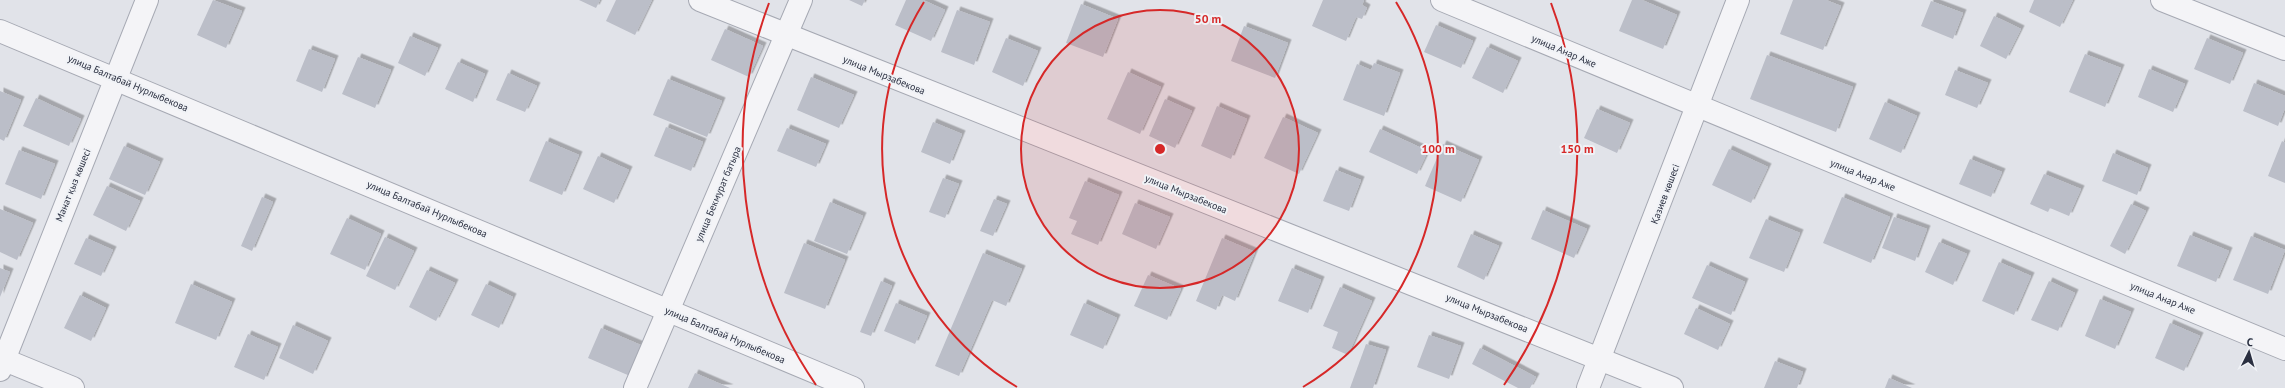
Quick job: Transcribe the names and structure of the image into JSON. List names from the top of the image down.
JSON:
{
  "streets": {
    "street": [
      "улица Анар Аже",
      "улица Мырзабекова",
      "улица Балтабай Нурлыбекова",
      "Манат қыз көшесі",
      "улица Бекмурат батыра",
      "Қазиев көшесі"
    ]
  },
  "crossings": [
    ["улица Анар Аже", "Қазиев көшесі"],
    ["улица Мырзабекова", "улица Бекмурат батыра"],
    ["улица Мырзабекова", "Қазиев көшесі"],
    ["улица Балтабай Нурлыбекова", "Манат қыз көшесі"],
    ["улица Балтабай Нурлыбекова", "улица Бекмурат батыра"]
  ],
  "north": "top",
  "rings": ["50 m", "100 m", "150 m"]
}
